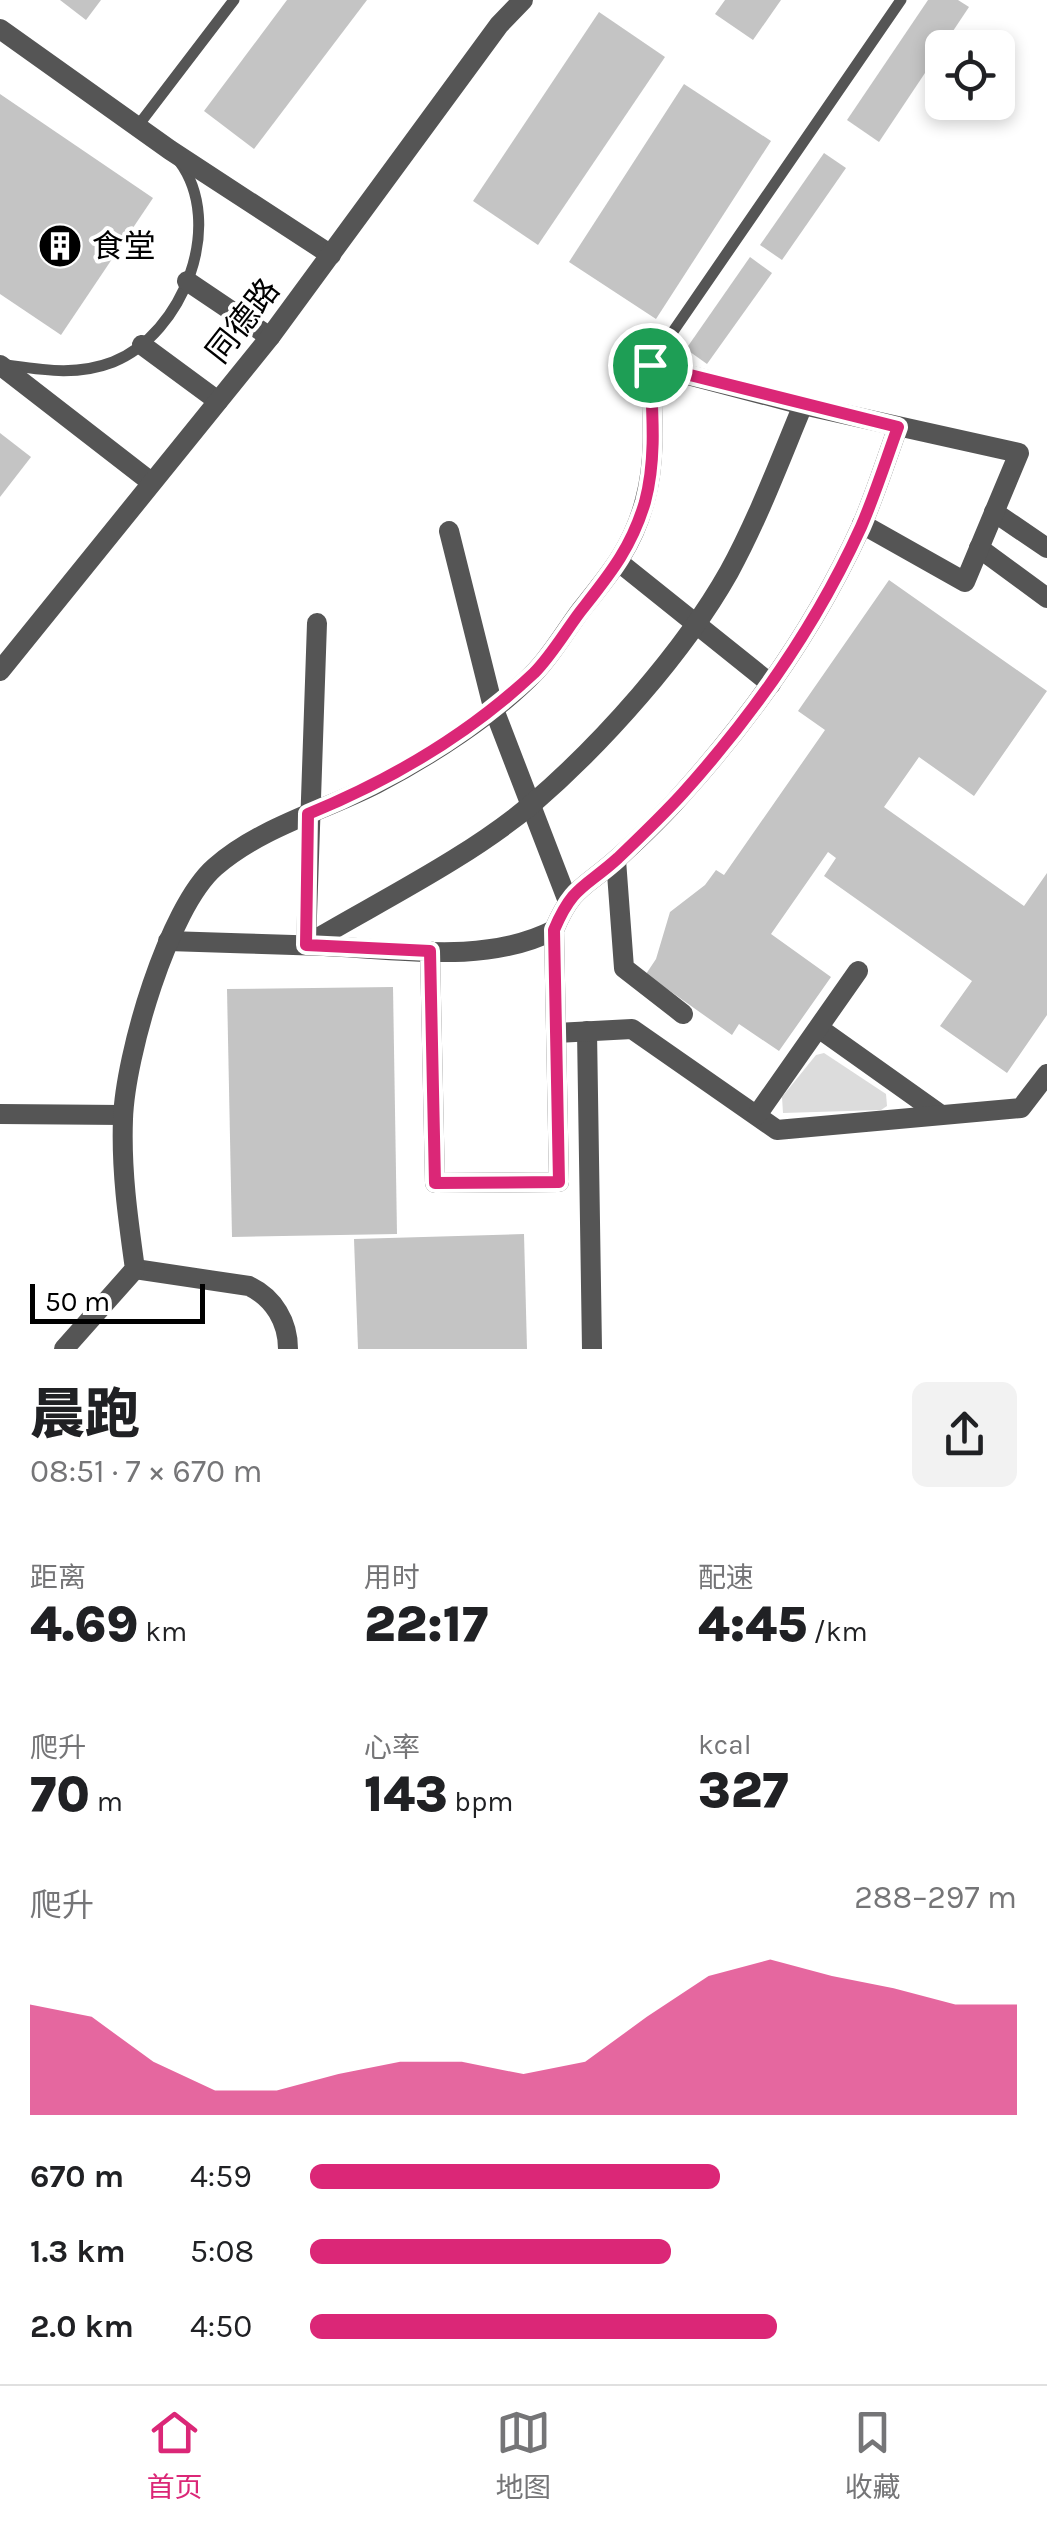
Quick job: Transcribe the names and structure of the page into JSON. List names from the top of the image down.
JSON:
{
  "streets": {
    "street": ["同德路"]
  },
  "places": {
    "building": ["食堂"]
  },
  "scale_bar": "50 m",
  "page": {
    "scale": "50 m",
    "heading": ["晨跑", "08:51 · 7 × 670 m"],
    "stats": [
      ["距离", "4.69 km"],
      ["用时", "22:17"],
      ["配速", "4:45 /km"],
      ["爬升", "70 m"],
      ["心率", "143 bpm"],
      ["kcal", "327"]
    ],
    "chart": ["爬升", "288–297 m"],
    "list": [
      {
        "name": "670 m",
        "note": "4:59"
      },
      {
        "name": "1.3 km",
        "note": "5:08"
      },
      {
        "name": "2.0 km",
        "note": "4:50"
      }
    ],
    "tabs": ["首页", "地图", "收藏"]
  }
}
